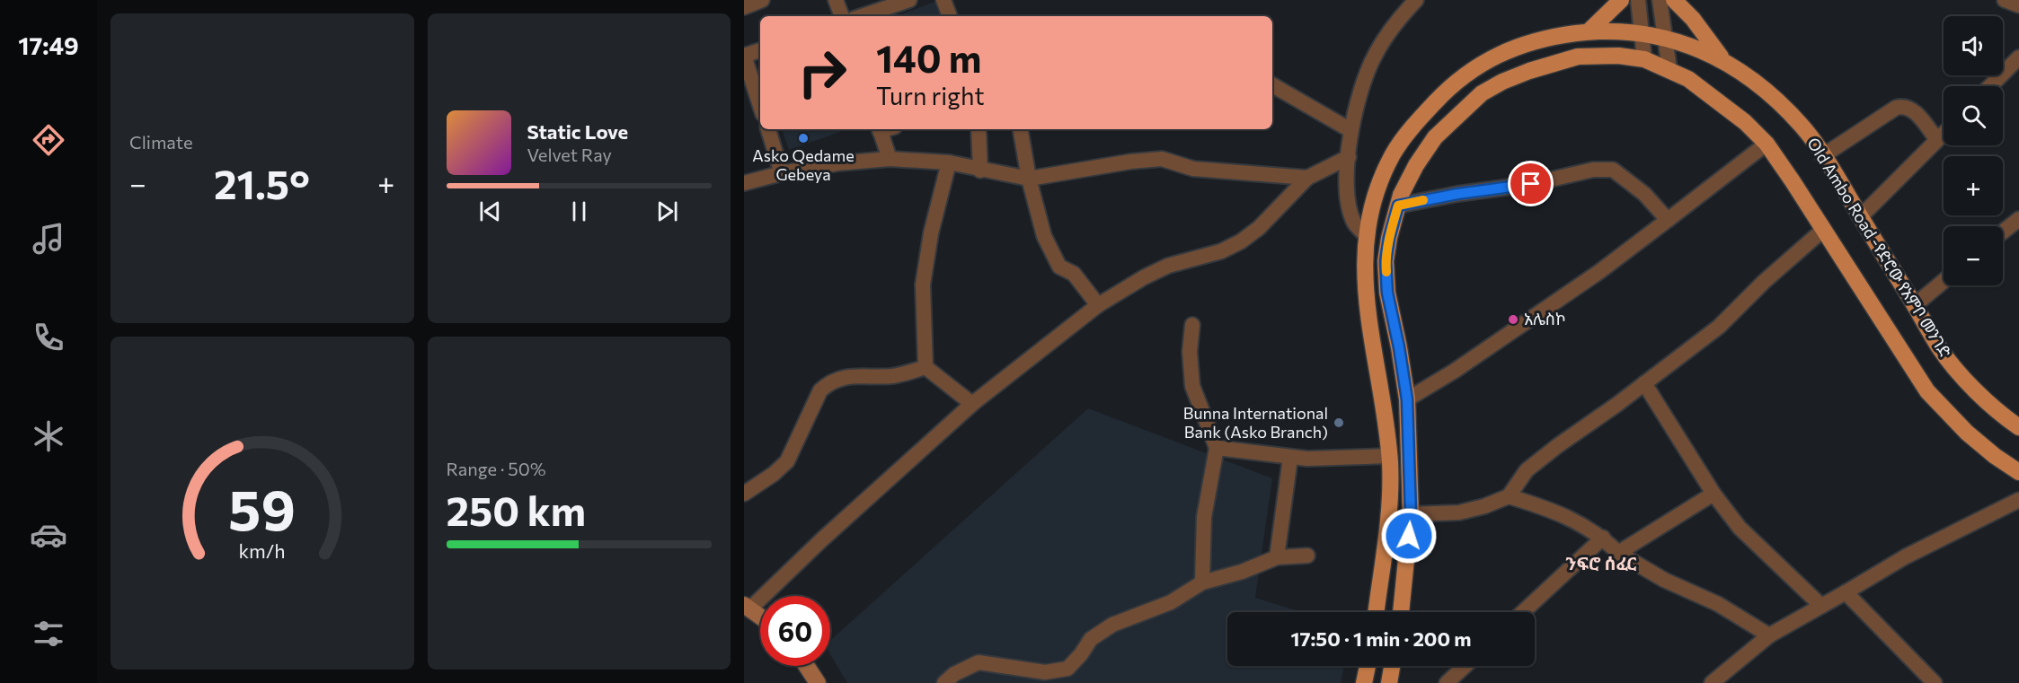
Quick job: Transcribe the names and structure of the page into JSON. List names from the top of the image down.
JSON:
{
  "streets": {
    "main road": ["Old Ambo Road -የድሮው የአምቦ መንገድ"]
  },
  "districts": ["ንፍሮ ሰፈር"],
  "places": ["Asko Qedame Gebeya", "አሌስኮ", "Bunna International Bank (Asko Branch)"],
  "page": {
    "tabs": "17:49",
    "tile": [
      "Climate",
      ["Range · 50%", "250 km"]
    ],
    "map_buttons": ["+", "−"],
    "turn": ["140 m", "Turn right"],
    "song": ["Static Love", "Velvet Ray"],
    "heat": ["−", "21.5°", "+"],
    "limit": "60",
    "trip": "17:50 · 1 min · 200 m",
    "gauge": ["59", "km/h"]
  }
}
